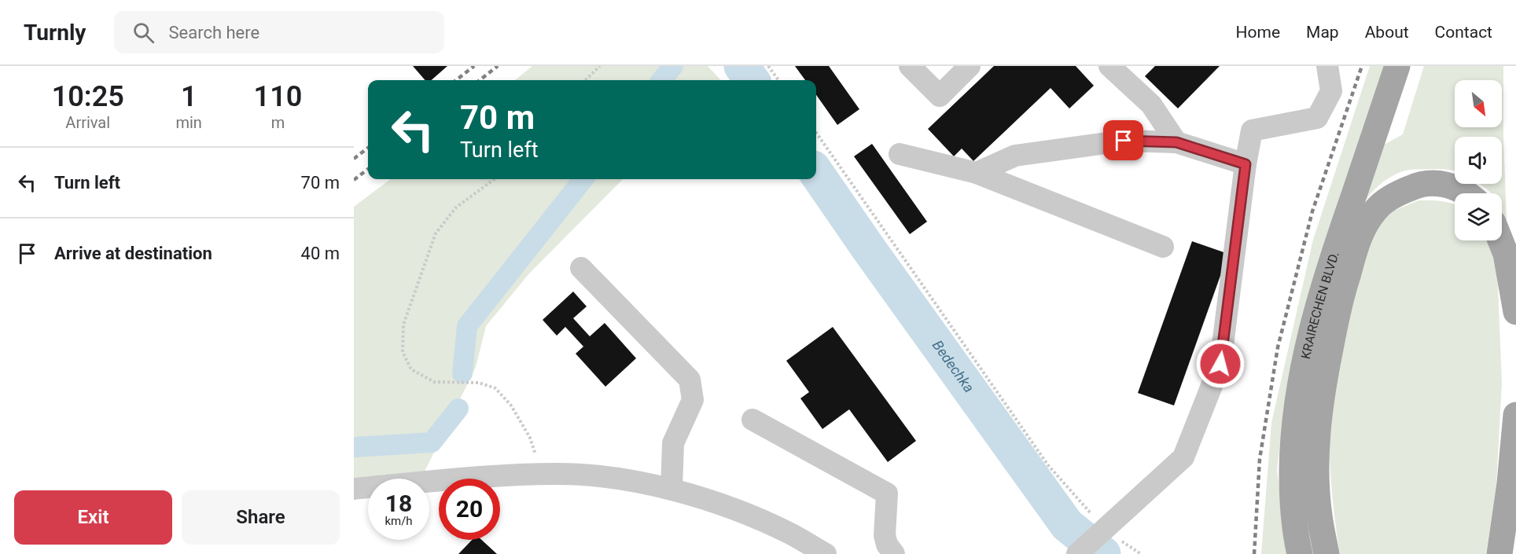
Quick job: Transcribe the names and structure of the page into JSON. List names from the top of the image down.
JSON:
{
  "streets": {
    "main road": ["KRAIRECHEN BLVD."]
  },
  "water": ["Bedechka"],
  "north": "bottom right",
  "page": {
    "header": "Turnly",
    "search": "Search here",
    "nav": [
      "Home",
      "Map",
      "About",
      "Contact"
    ],
    "eta": [
      "10:25",
      "Arrival",
      "1",
      "min",
      "110",
      "m"
    ],
    "turn": ["70 m", "Turn left"],
    "list": [
      {
        "name": "Turn left",
        "value": "70 m"
      },
      {
        "name": "Arrive at destination",
        "value": "40 m"
      }
    ],
    "speed": "18 km/h",
    "limit": "20",
    "buttons": ["Exit", "Share"]
  }
}
